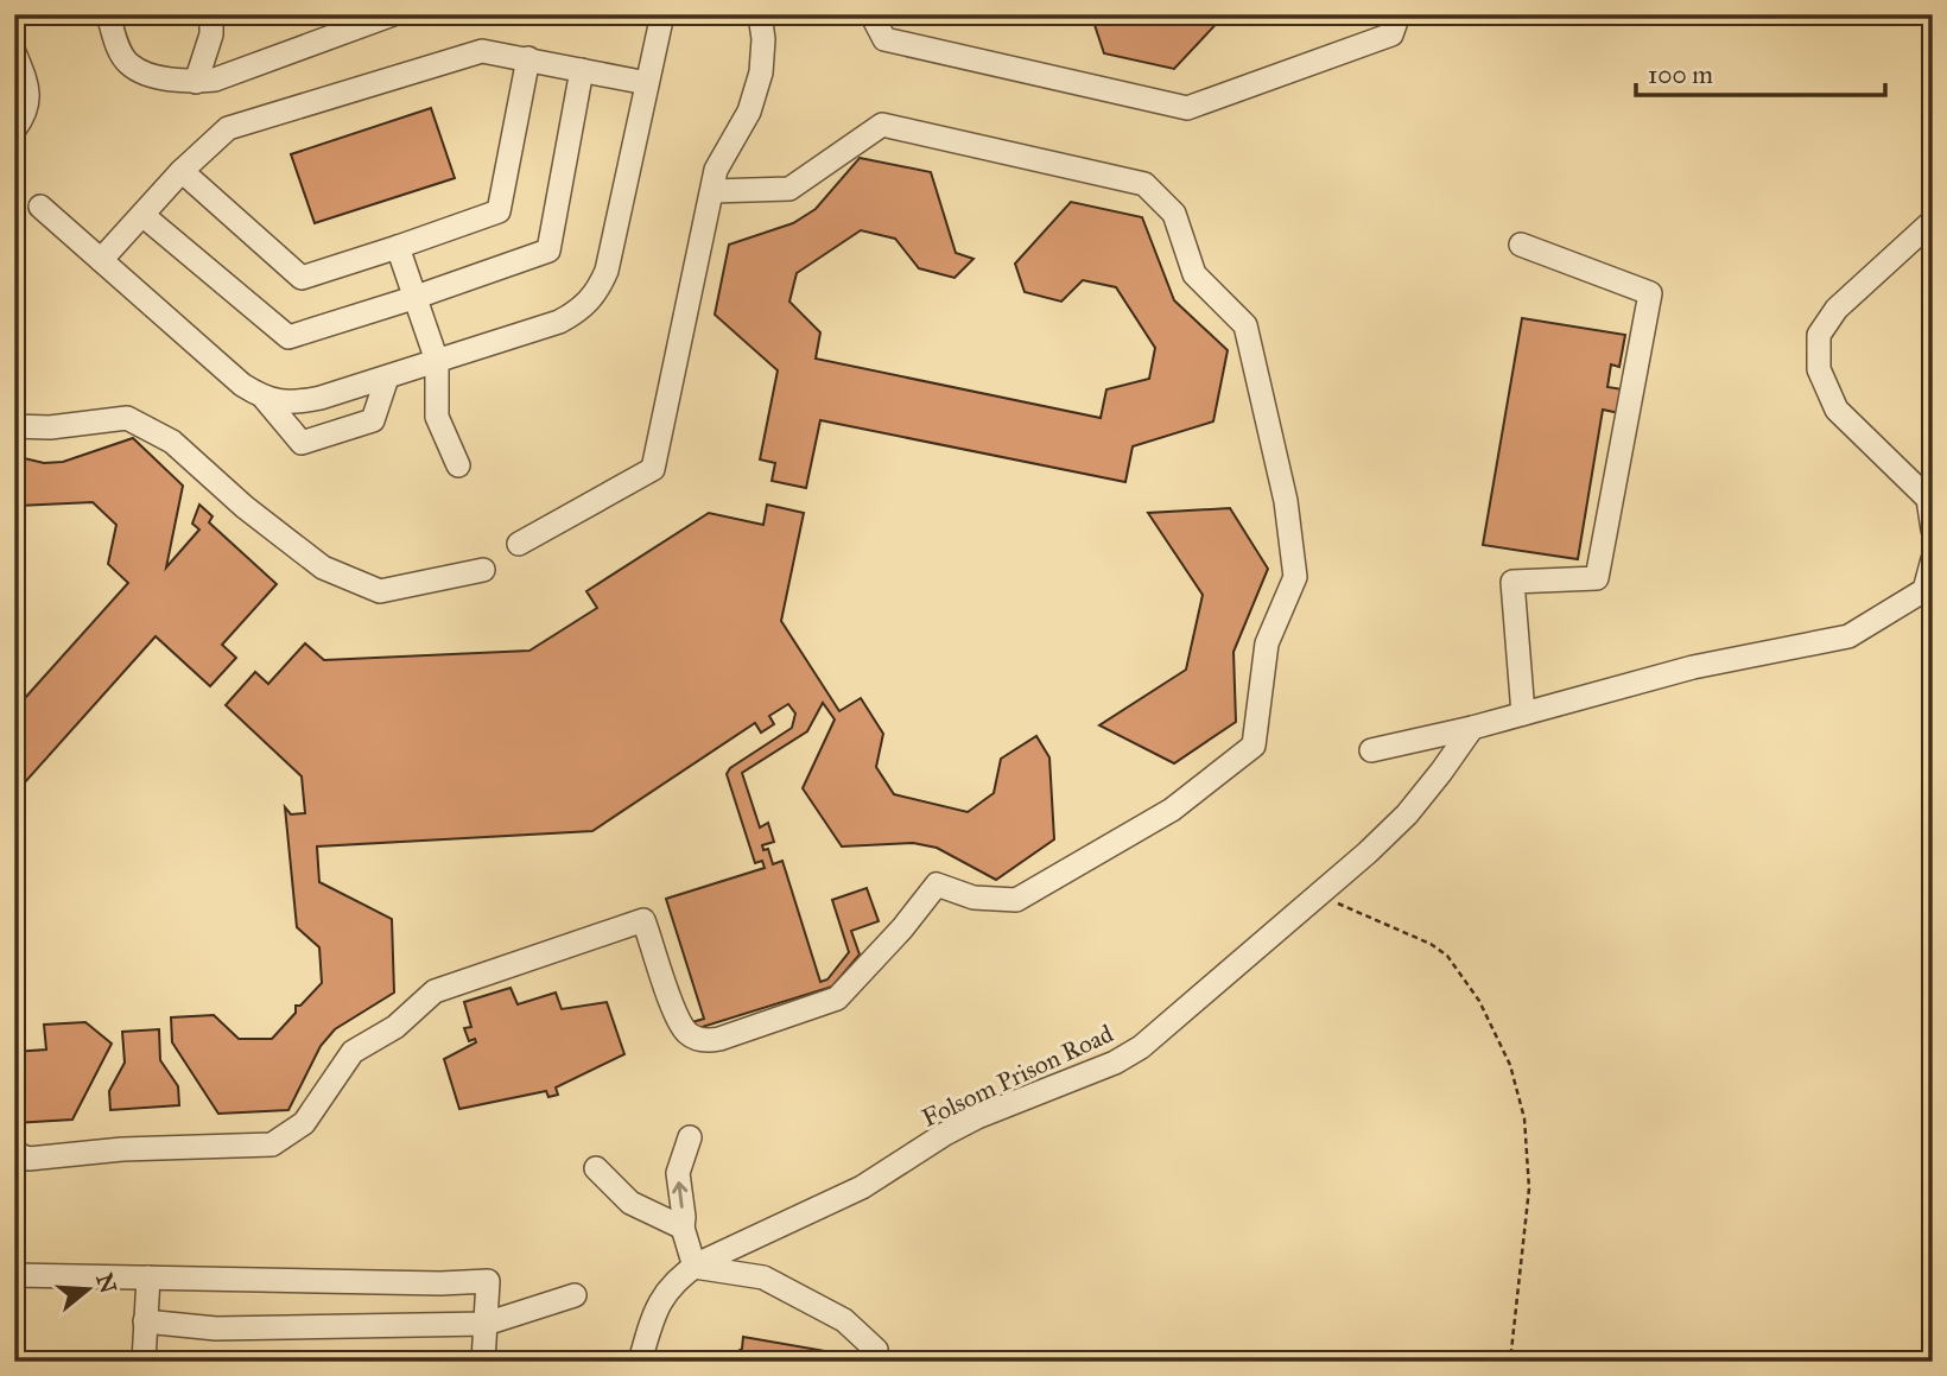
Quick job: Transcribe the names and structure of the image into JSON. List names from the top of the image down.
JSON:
{
  "streets": {
    "street": ["Folsom Prison Road"]
  },
  "scale_bar": "100 m",
  "north": "right"
}
